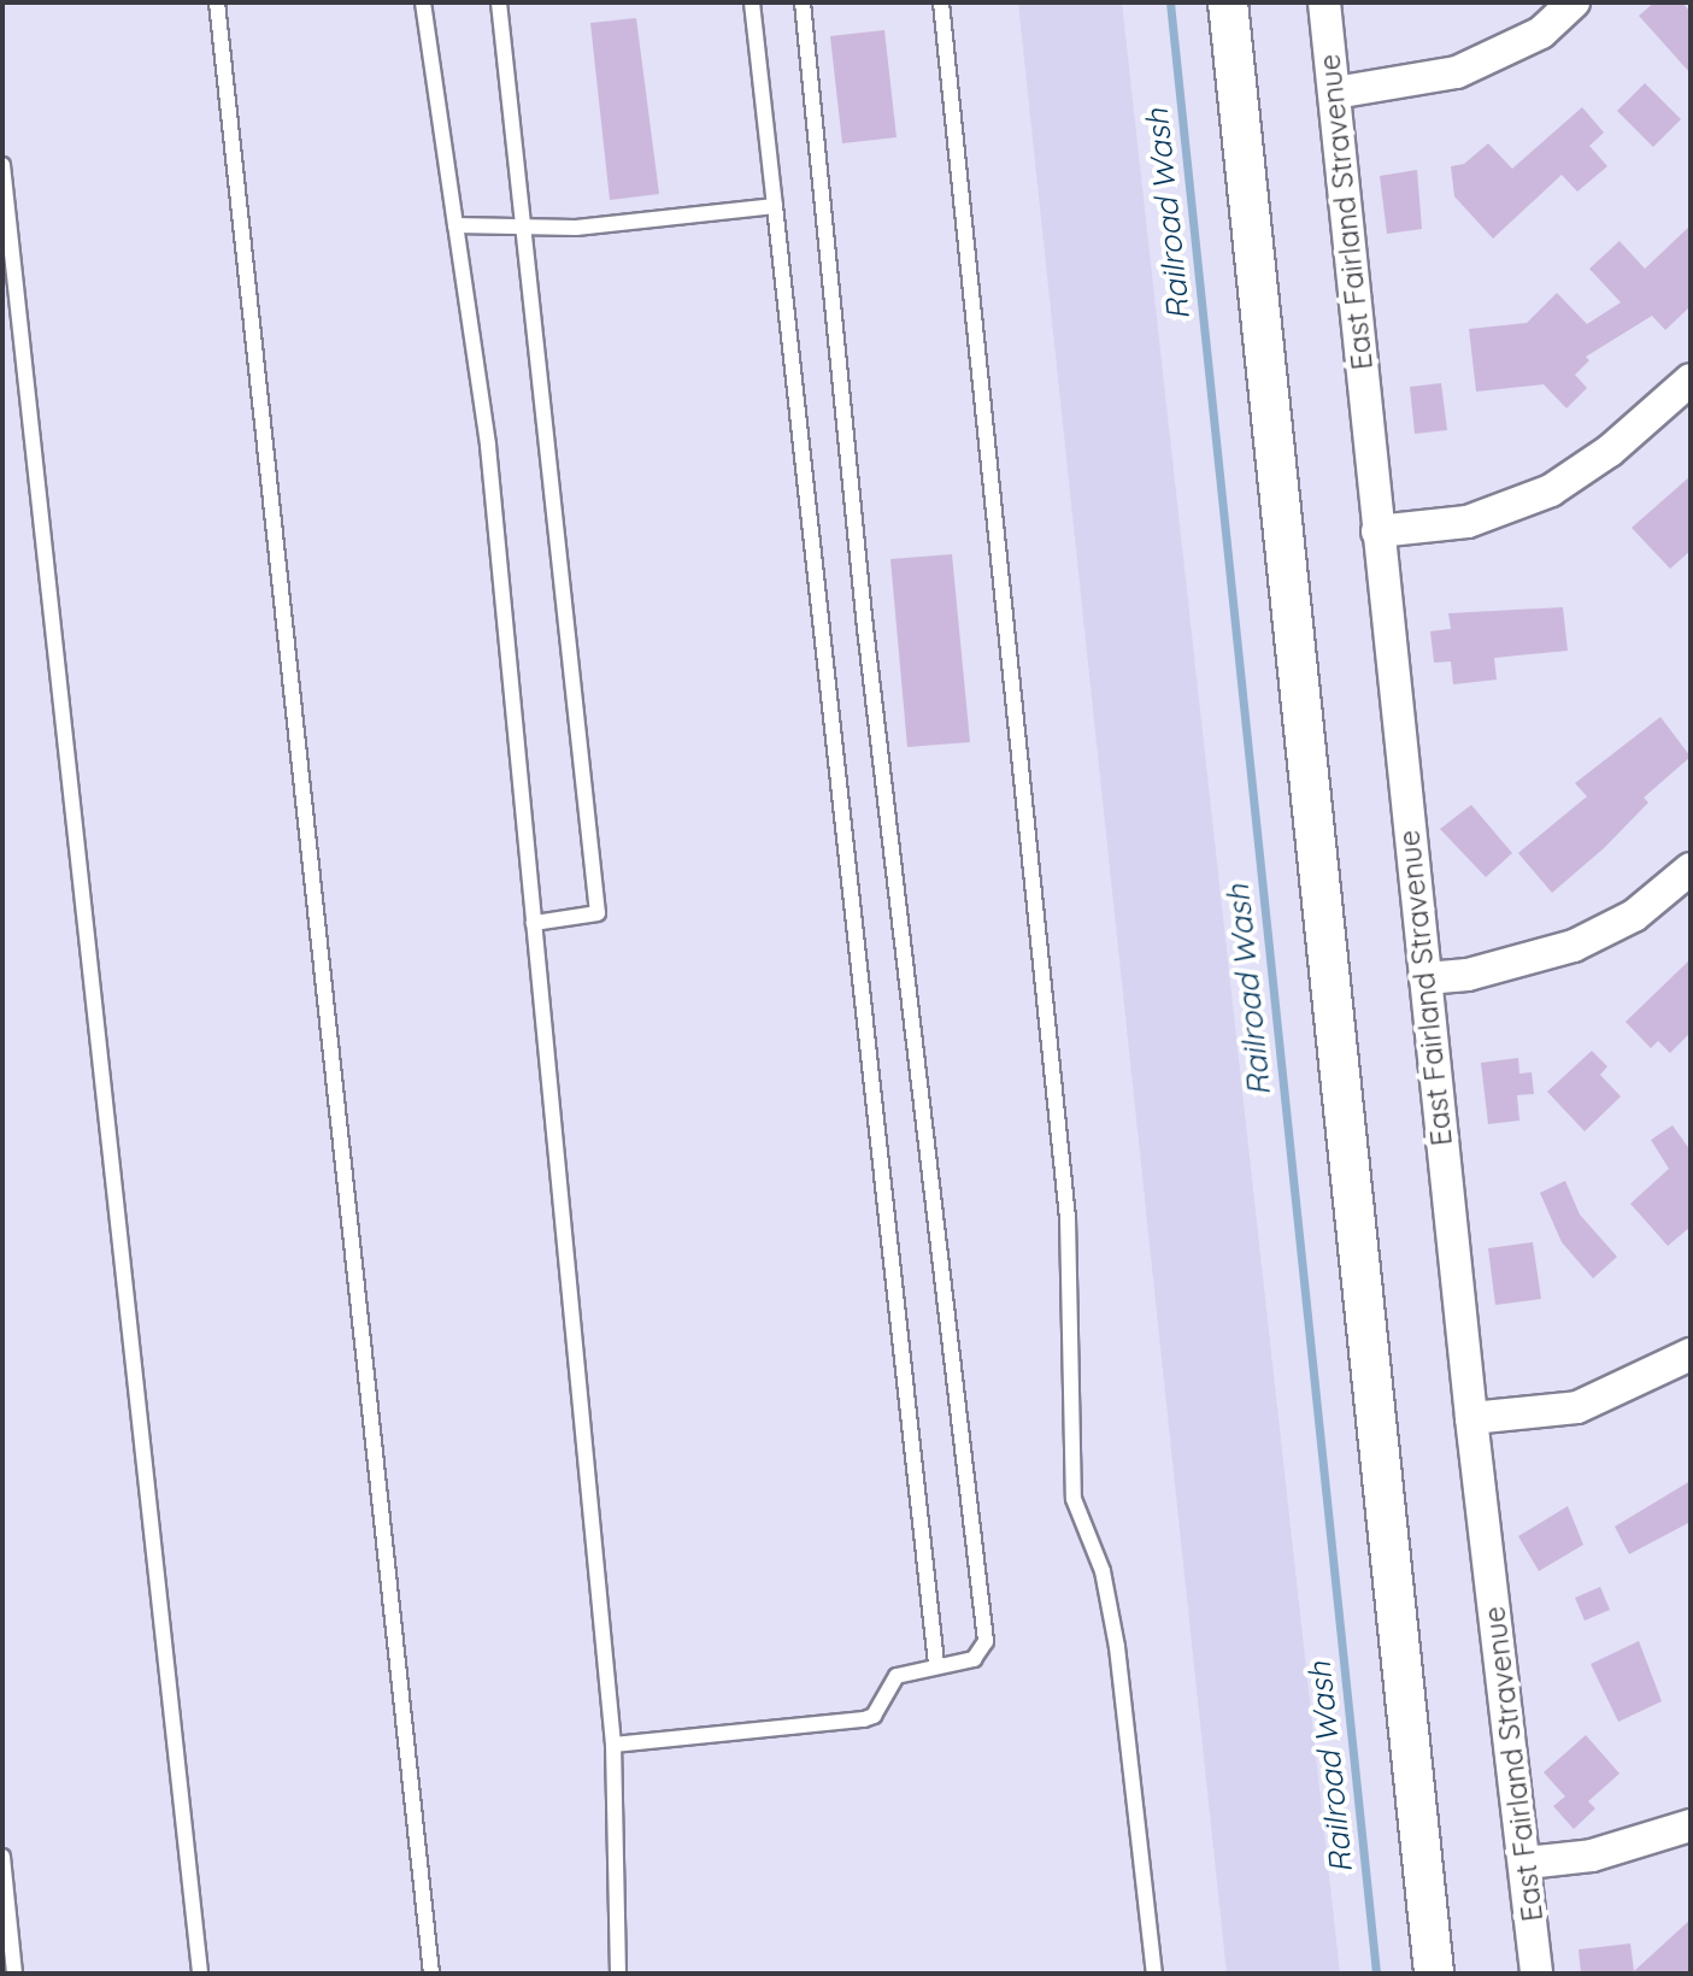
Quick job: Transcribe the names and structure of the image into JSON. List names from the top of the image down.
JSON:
{
  "streets": {
    "street": ["East Fairland Stravenue"]
  },
  "water": ["Railroad Wash"]
}
